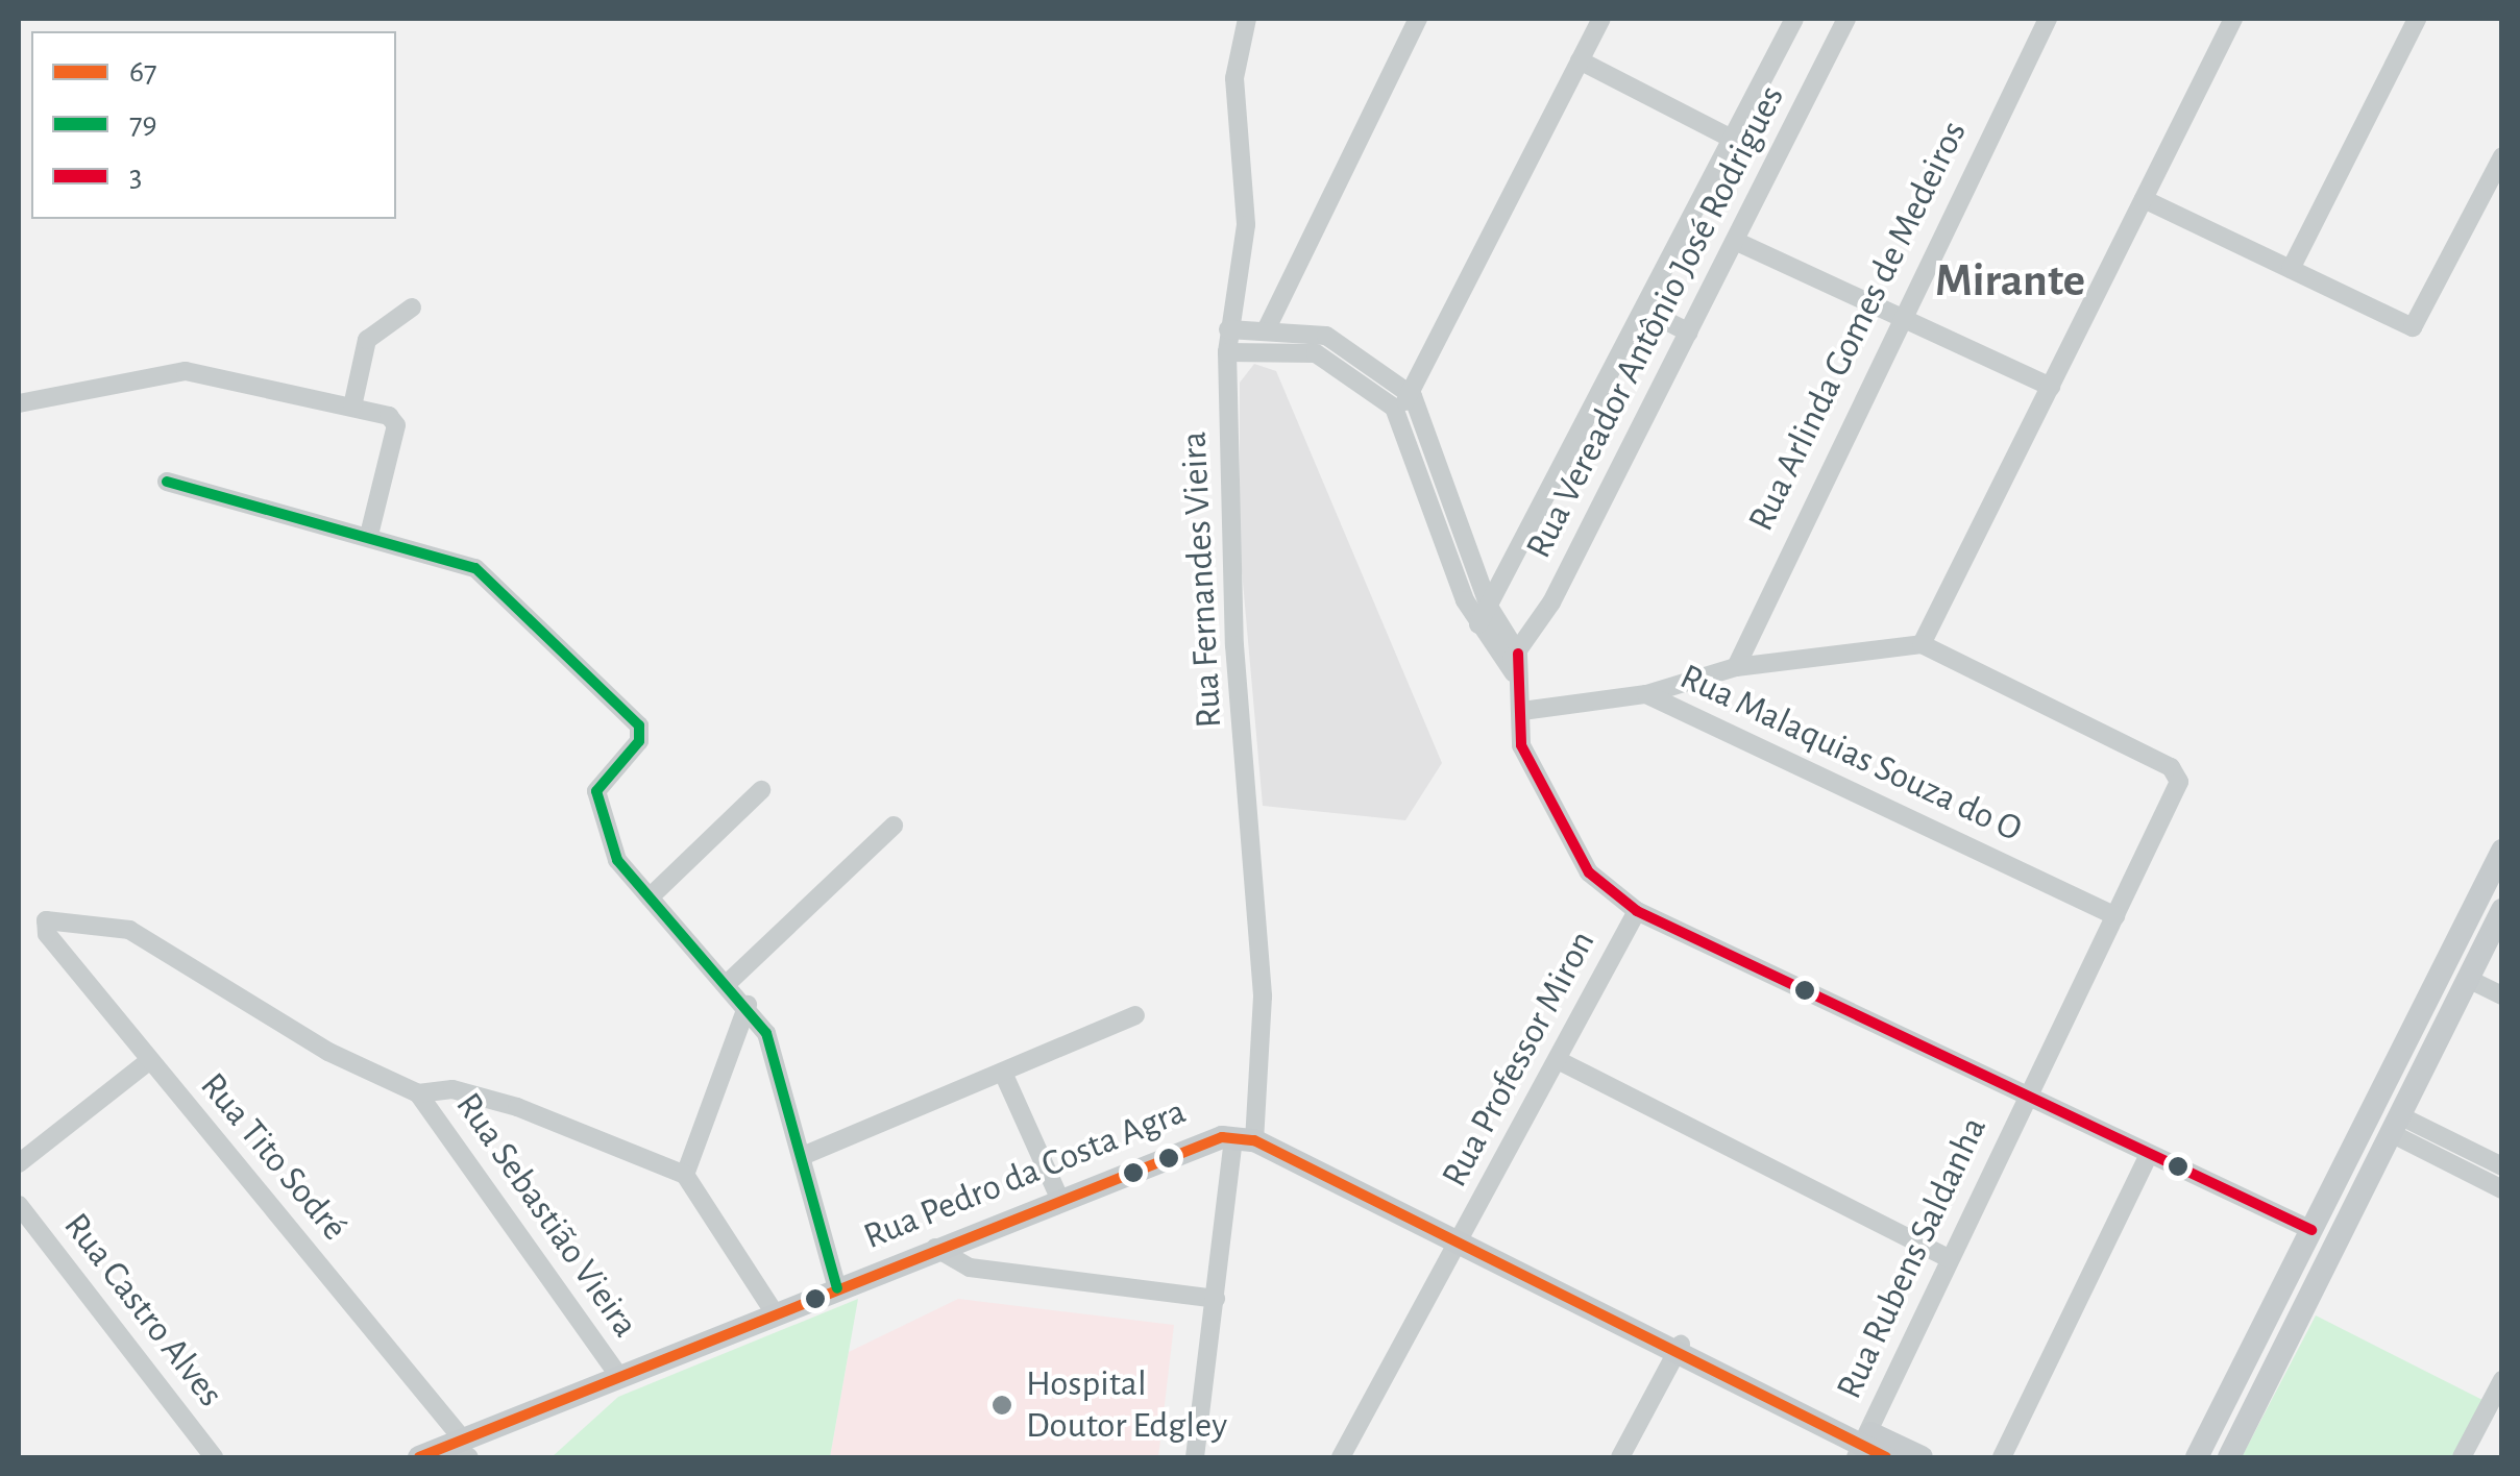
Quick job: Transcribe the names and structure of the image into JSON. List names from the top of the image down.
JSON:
{
  "streets": {
    "main road": ["Rua Pedro da Costa Agra"],
    "street": [
      "Rua Vereador Antônio José Rodrigues",
      "Rua Arlinda Gomes de Medeiros",
      "Rua Fernandes Vieira",
      "Rua Malaquias Souza do O",
      "Rua Professor Miron",
      "Rua Tito Sodré",
      "Rua Sebastião Vieira",
      "Rua Rubens Saldanha",
      "Rua Castro Alves"
    ]
  },
  "crossings": [
    ["Rua Fernandes Vieira", "Rua Pedro da Costa Agra"],
    ["Rua Malaquias Souza do O", "Rua Rubens Saldanha"],
    ["Rua Tito Sodré", "Rua Pedro da Costa Agra"],
    ["Rua Tito Sodré", "Rua Sebastião Vieira"],
    ["Rua Pedro da Costa Agra", "Rua Sebastião Vieira"]
  ],
  "districts": ["Mirante"],
  "places": ["Hospital Doutor Edgley"],
  "lines": ["transit line 79", "transit line 3", "transit line 67"],
  "legend": ["67", "79", "3"]
}
